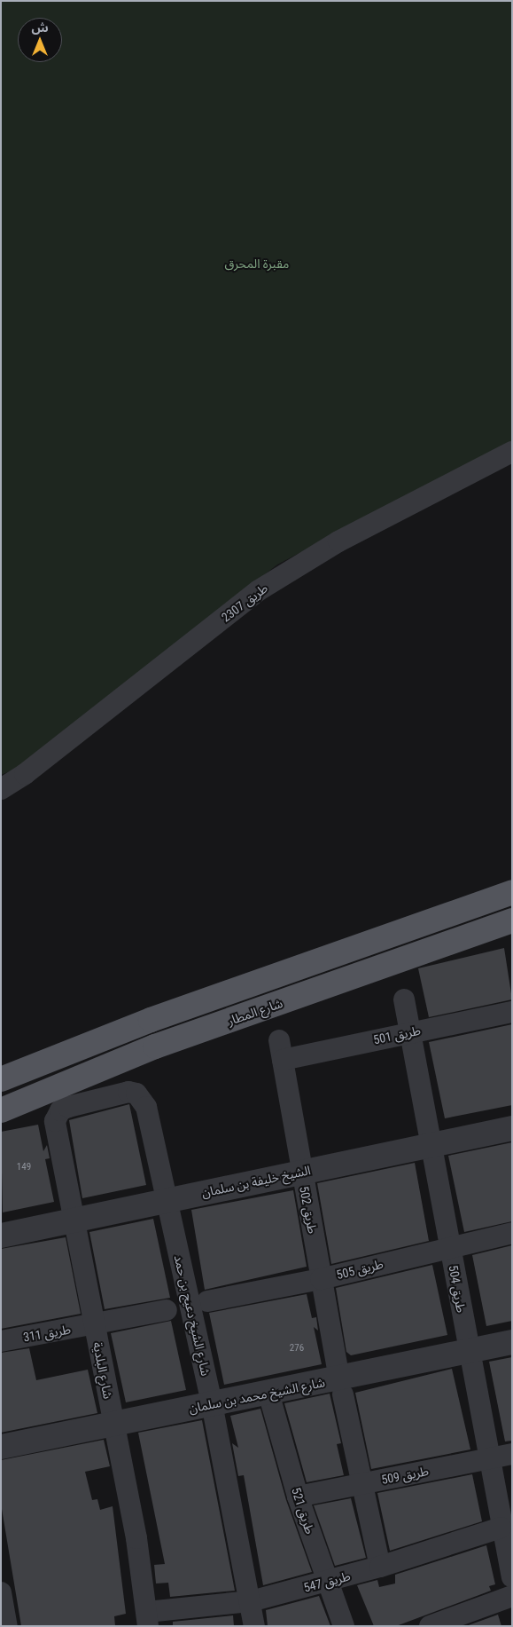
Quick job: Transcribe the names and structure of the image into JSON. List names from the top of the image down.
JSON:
{
  "streets": {
    "main road": ["شارع المطار"],
    "street": [
      "طريق 2307",
      "طريق 501",
      "الشيخ خليفة بن سلمان",
      "طريق 502",
      "طريق 505",
      "طريق 504",
      "شارع الشيخ دعيج بن حمد",
      "طريق 311",
      "شارع البلدية",
      "شارع الشيخ محمد بن سلمان",
      "طريق 509",
      "طريق 521",
      "طريق 547"
    ]
  },
  "crossings": [
    ["طريق 501", "طريق 502"],
    ["طريق 501", "طريق 504"],
    ["الشيخ خليفة بن سلمان", "طريق 502"],
    ["الشيخ خليفة بن سلمان", "طريق 504"],
    ["الشيخ خليفة بن سلمان", "شارع الشيخ دعيج بن حمد"],
    ["الشيخ خليفة بن سلمان", "شارع البلدية"],
    ["طريق 502", "طريق 505"],
    ["طريق 502", "شارع الشيخ محمد بن سلمان"],
    ["طريق 502", "طريق 509"],
    ["طريق 502", "طريق 547"],
    ["طريق 505", "طريق 504"],
    ["طريق 504", "شارع الشيخ محمد بن سلمان"],
    ["طريق 504", "طريق 509"],
    ["طريق 504", "طريق 547"],
    ["شارع الشيخ دعيج بن حمد", "شارع البلدية"],
    ["شارع الشيخ دعيج بن حمد", "شارع الشيخ محمد بن سلمان"],
    ["شارع الشيخ دعيج بن حمد", "طريق 547"],
    ["طريق 311", "شارع البلدية"],
    ["شارع البلدية", "شارع الشيخ محمد بن سلمان"],
    ["شارع البلدية", "طريق 547"],
    ["شارع الشيخ محمد بن سلمان", "طريق 521"],
    ["طريق 509", "طريق 521"],
    ["طريق 521", "طريق 547"]
  ],
  "parks": ["مقبرة المحرق"],
  "house_numbers": ["149", "276"],
  "north": "top"
}
